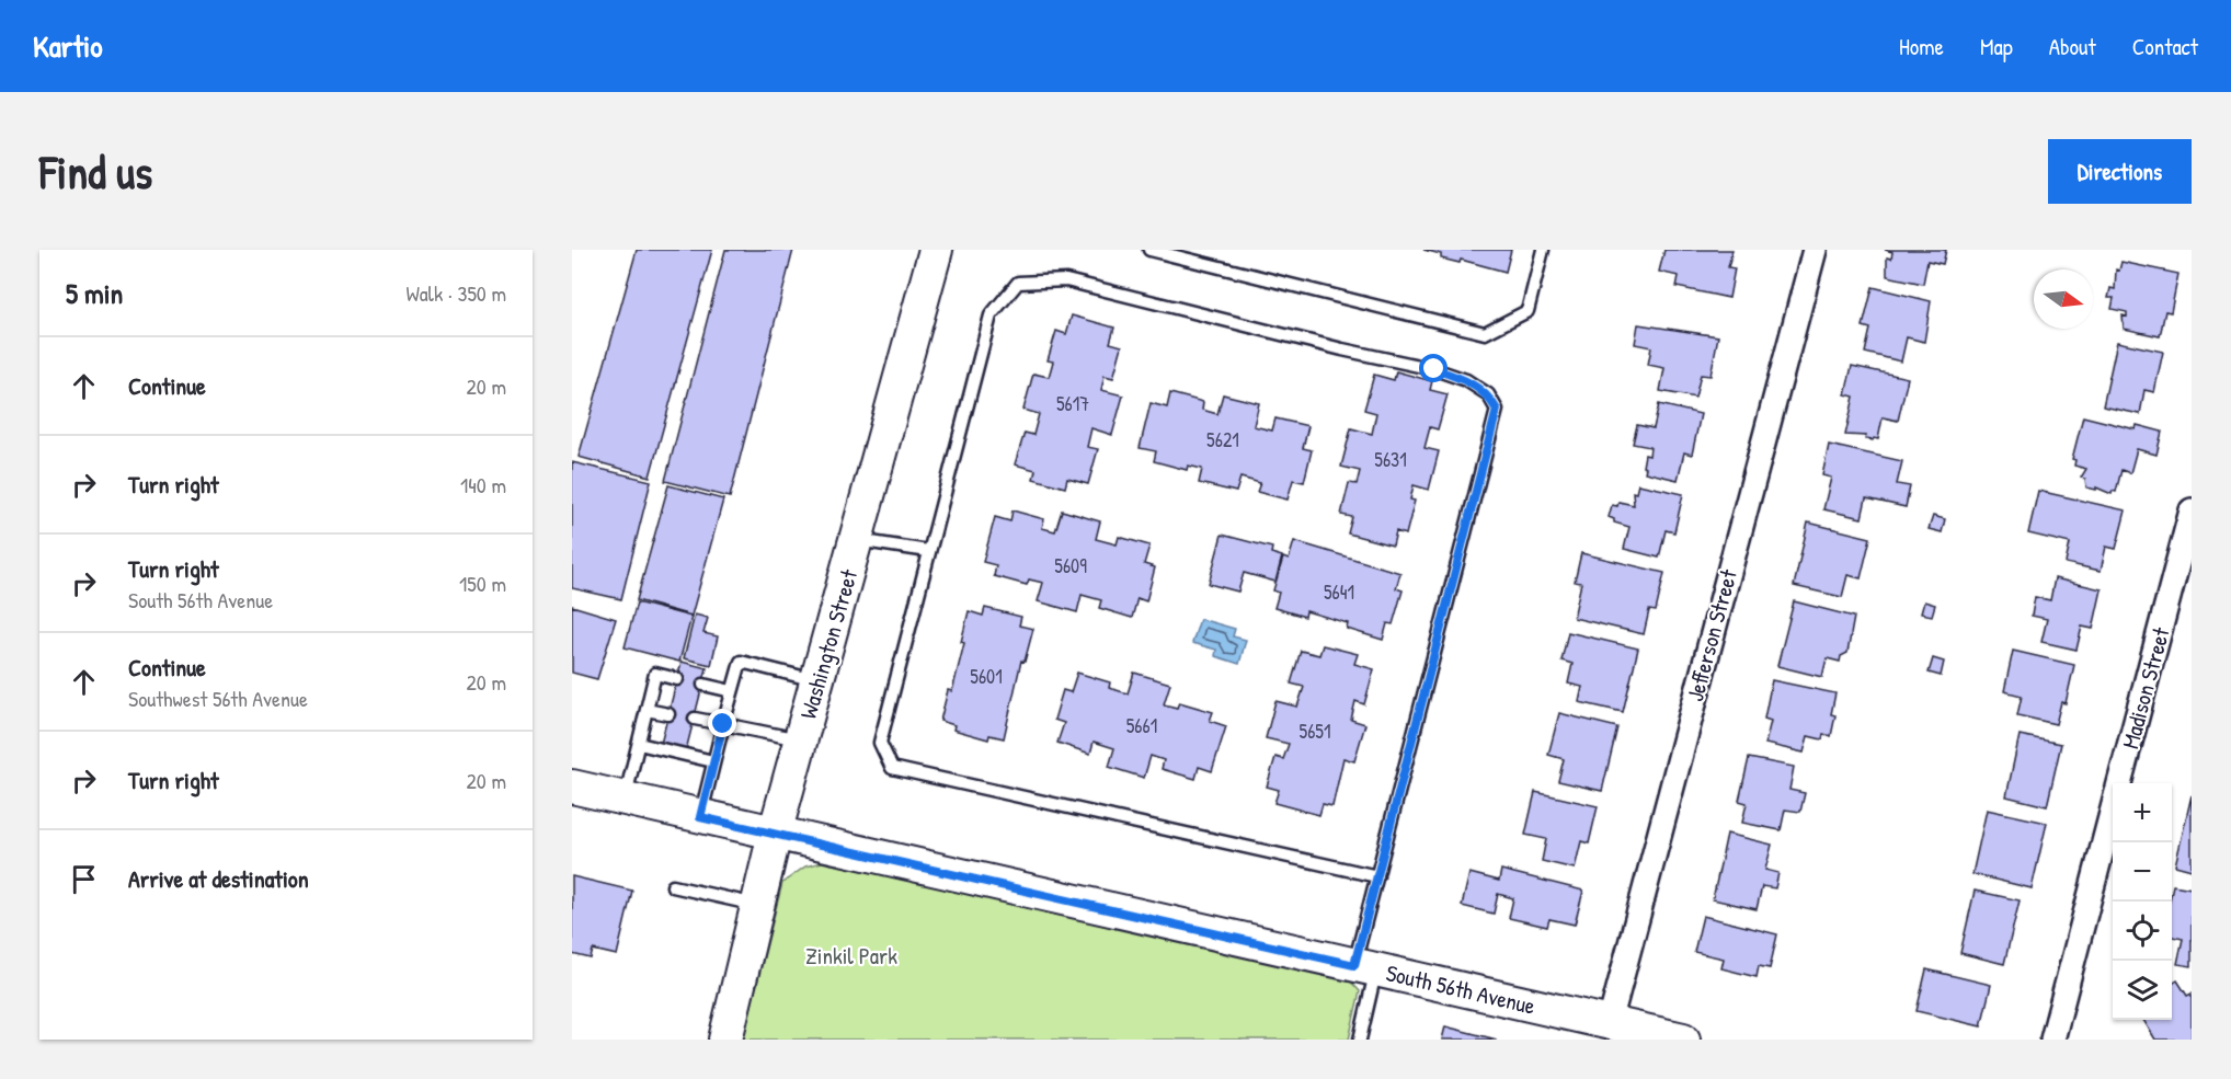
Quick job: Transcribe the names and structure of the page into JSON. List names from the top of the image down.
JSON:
{
  "streets": {
    "street": [
      "Jefferson Street",
      "Washington Street",
      "Madison Street",
      "South 56th Avenue"
    ]
  },
  "crossings": [
    ["Jefferson Street", "South 56th Avenue"],
    ["Washington Street", "South 56th Avenue"]
  ],
  "parks": ["Zinkil Park"],
  "house_numbers": [
    "5617",
    "5621",
    "5631",
    "5609",
    "5641",
    "5601",
    "5661",
    "5651"
  ],
  "north": "right",
  "page": {
    "header": "Kartio",
    "nav": [
      "Home",
      "Map",
      "About",
      "Contact"
    ],
    "buttons": "Directions",
    "title": "Find us",
    "heading": ["5 min", "Walk · 350 m"],
    "list": [
      ["Continue", "20 m"],
      ["Turn right", "140 m"],
      ["Turn right", "South 56th Avenue", "150 m"],
      ["Continue", "Southwest 56th Avenue", "20 m"],
      ["Turn right", "20 m"],
      "Arrive at destination"
    ],
    "map_buttons": ["+", "−"]
  }
}
